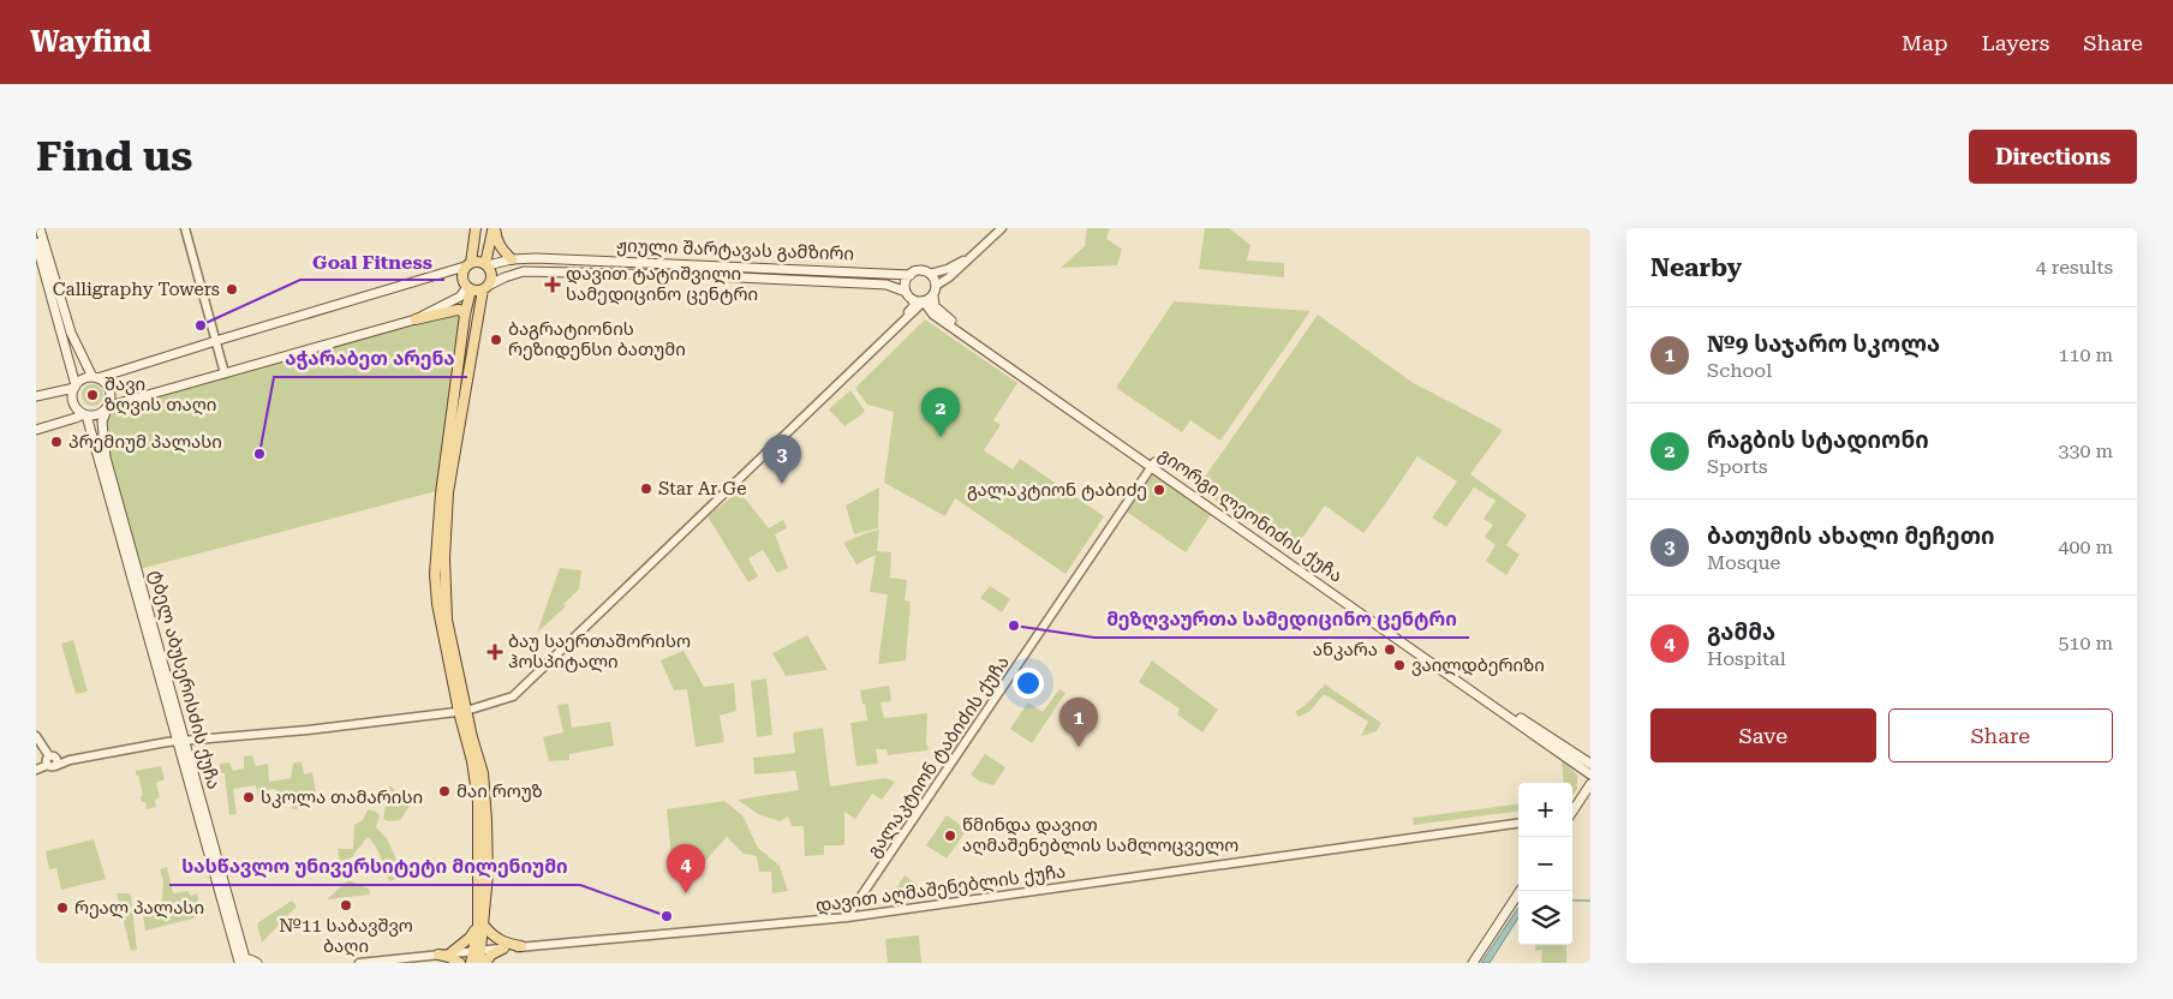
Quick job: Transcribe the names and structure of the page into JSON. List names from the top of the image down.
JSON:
{
  "streets": {
    "main road": ["ჟიული შარტავას გამზირი", "გიორგი ლეონიძის ქუჩა", "ტბელ აბუსერისძის ქუჩა"],
    "street": ["გალაკტიონ ტაბიძის ქუჩა", "დავით აღმაშენებლის ქუჩა"]
  },
  "crossings": [
    ["ჟიული შარტავას გამზირი", "გიორგი ლეონიძის ქუჩა"],
    ["გიორგი ლეონიძის ქუჩა", "გალაკტიონ ტაბიძის ქუჩა"],
    ["გალაკტიონ ტაბიძის ქუჩა", "დავით აღმაშენებლის ქუჩა"]
  ],
  "places": {
    "health": ["დავით ტატიშვილი სამედიცინო ცენტრი", "ბაუ საერთაშორისო ჰოსპიტალი"],
    "other": [
      "Calligraphy Towers",
      "Goal Fitness",
      "ბაგრატიონის რეზიდენსი ბათუმი",
      "შავი ზღვის თაღი",
      "პრემიუმ პალასი",
      "აჭარაბეთ არენა",
      "Star Ar Ge",
      "გალაკტიონ ტაბიძე",
      "მეზღვაურთა სამედიცინო ცენტრი",
      "ანკარა",
      "ვაილდბერიზი",
      "მაი როუზ",
      "სკოლა თამარისი",
      "წმინდა დავით აღმაშენებლის სამლოცველო",
      "№11 საბავშვო ბაღი",
      "რეალ პალასი",
      "სასწავლო უნივერსიტეტი მილენიუმი"
    ]
  },
  "page": {
    "header": "Wayfind",
    "nav": ["Map", "Layers", "Share"],
    "buttons": [
      "Directions",
      ["Save", "Share"]
    ],
    "title": "Find us",
    "heading": ["Nearby", "4 results"],
    "list": [
      {
        "mark": "1",
        "name": "№9 საჯარო სკოლა",
        "note": "School",
        "value": "110 m"
      },
      {
        "mark": "2",
        "name": "რაგბის სტადიონი",
        "note": "Sports",
        "value": "330 m"
      },
      {
        "mark": "3",
        "name": "ბათუმის ახალი მეჩეთი",
        "note": "Mosque",
        "value": "400 m"
      },
      {
        "mark": "4",
        "name": "გამმა",
        "note": "Hospital",
        "value": "510 m"
      }
    ],
    "pins": [
      "2",
      "3",
      "1",
      "4"
    ],
    "map_buttons": ["+", "−"]
  }
}
